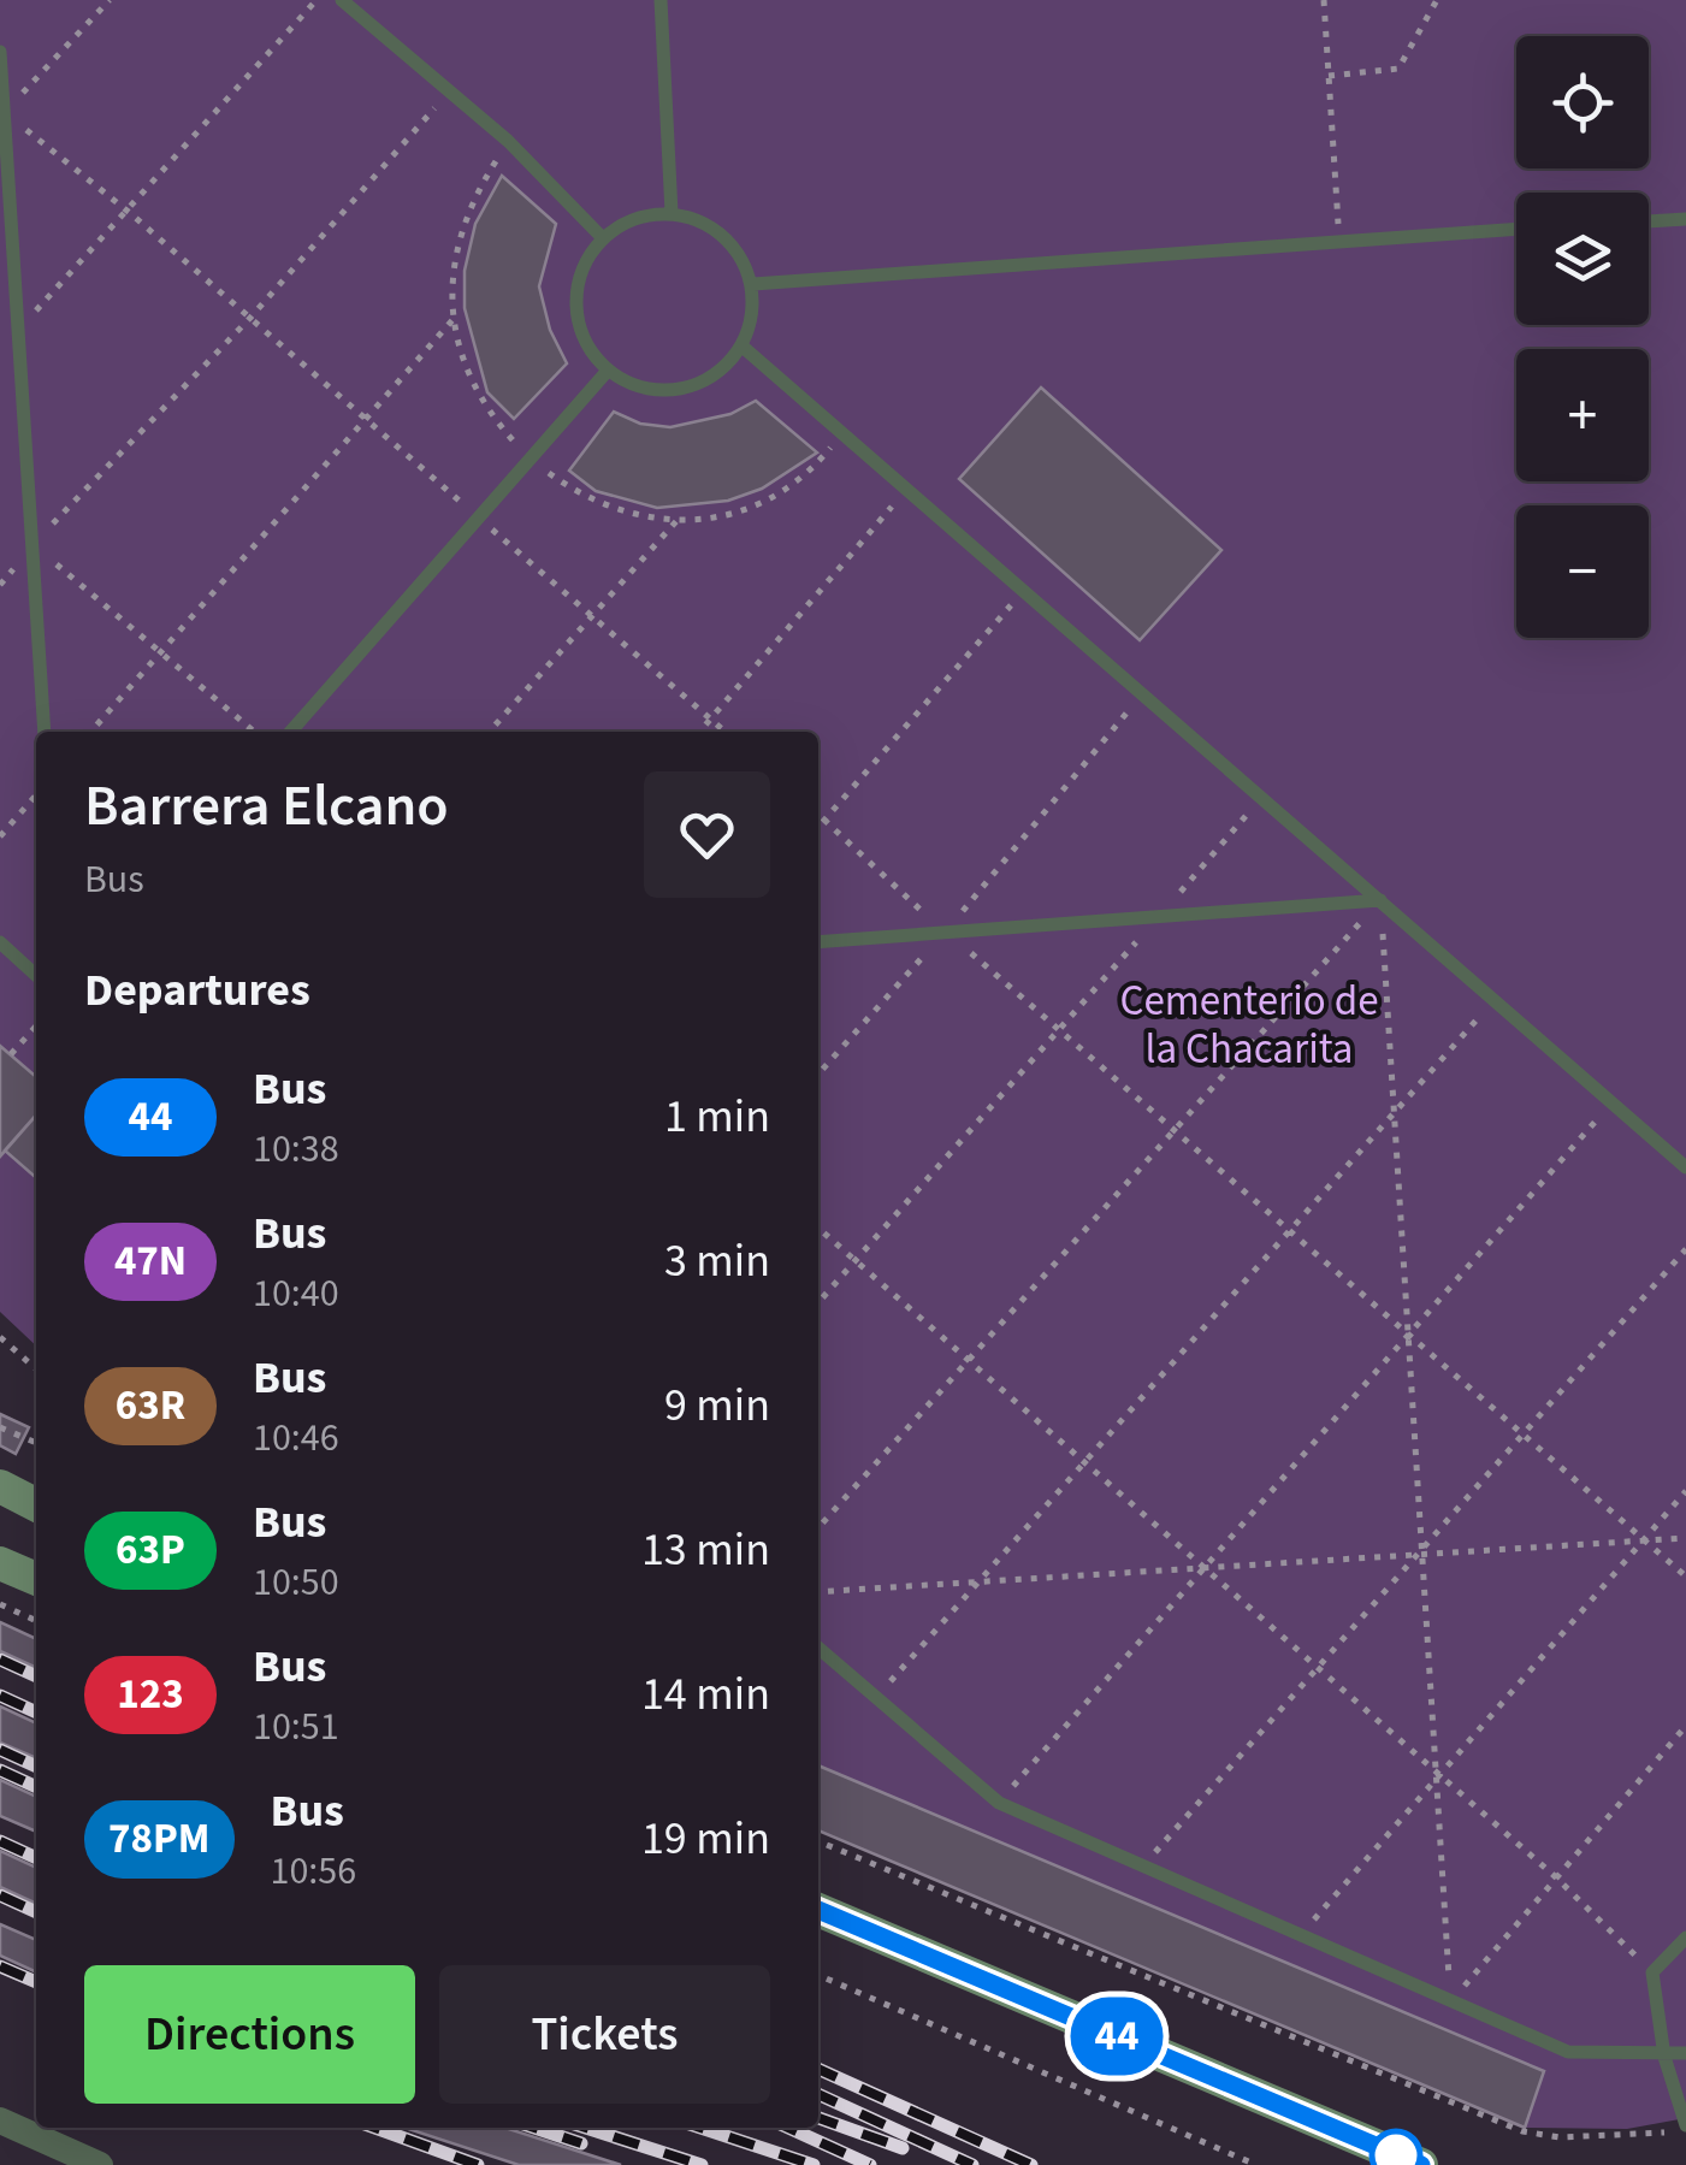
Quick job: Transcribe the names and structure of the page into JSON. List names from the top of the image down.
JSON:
{
  "parks": ["Cementerio de la Chacarita"],
  "lines": ["bus line 44"],
  "page": {
    "on_map": "44",
    "map_buttons": ["+", "−"],
    "heading": [
      ["Barrera Elcano", "Bus"],
      "Departures"
    ],
    "list": [
      {
        "mark": "44",
        "name": "Bus",
        "note": "10:38",
        "value": "1 min"
      },
      {
        "mark": "47N",
        "name": "Bus",
        "note": "10:40",
        "value": "3 min"
      },
      {
        "mark": "63R",
        "name": "Bus",
        "note": "10:46",
        "value": "9 min"
      },
      {
        "mark": "63P",
        "name": "Bus",
        "note": "10:50",
        "value": "13 min"
      },
      {
        "mark": "123",
        "name": "Bus",
        "note": "10:51",
        "value": "14 min"
      },
      {
        "mark": "78PM",
        "name": "Bus",
        "note": "10:56",
        "value": "19 min"
      }
    ],
    "buttons": ["Directions", "Tickets"]
  }
}
